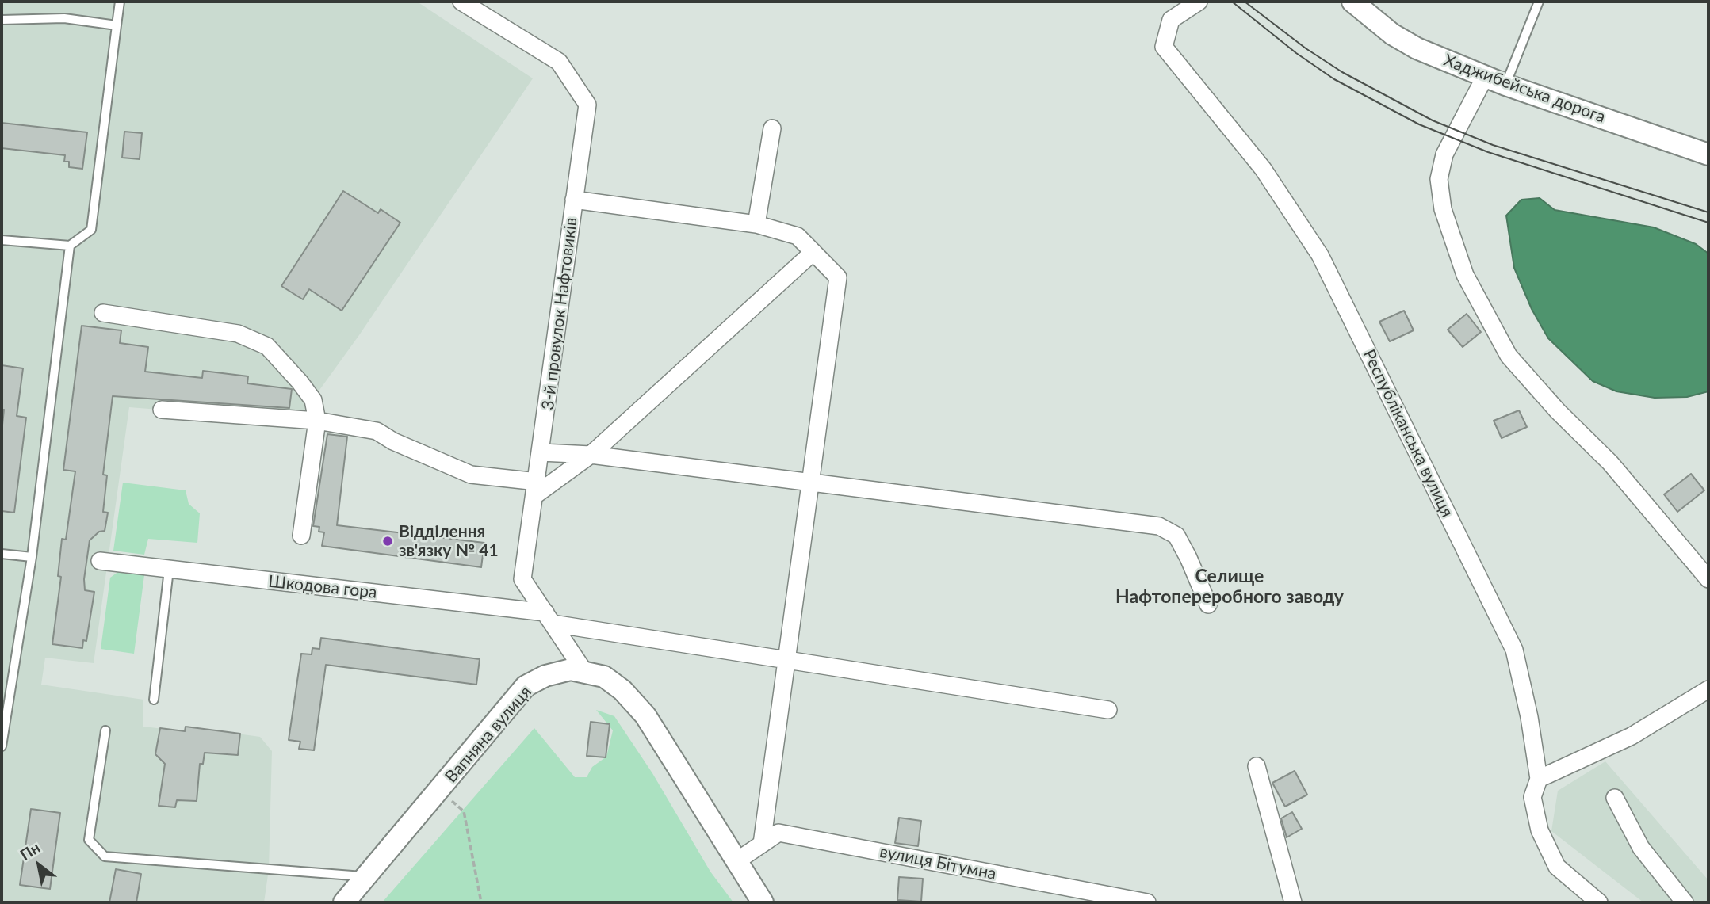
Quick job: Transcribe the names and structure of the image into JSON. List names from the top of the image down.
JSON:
{
  "streets": {
    "street": [
      "Хаджибейська дорога",
      "3-й провулок Нафтовиків",
      "Республіканська вулиця",
      "Шкодова гора",
      "Вапняна вулиця",
      "вулиця Бітумна"
    ]
  },
  "crossings": [
    ["3-й провулок Нафтовиків", "Шкодова гора"],
    ["3-й провулок Нафтовиків", "Вапняна вулиця"],
    ["Вапняна вулиця", "вулиця Бітумна"]
  ],
  "districts": ["Селище Нафтопереробного заводу"],
  "places": ["Відділення зв'язку № 41"],
  "north": "top left"
}
